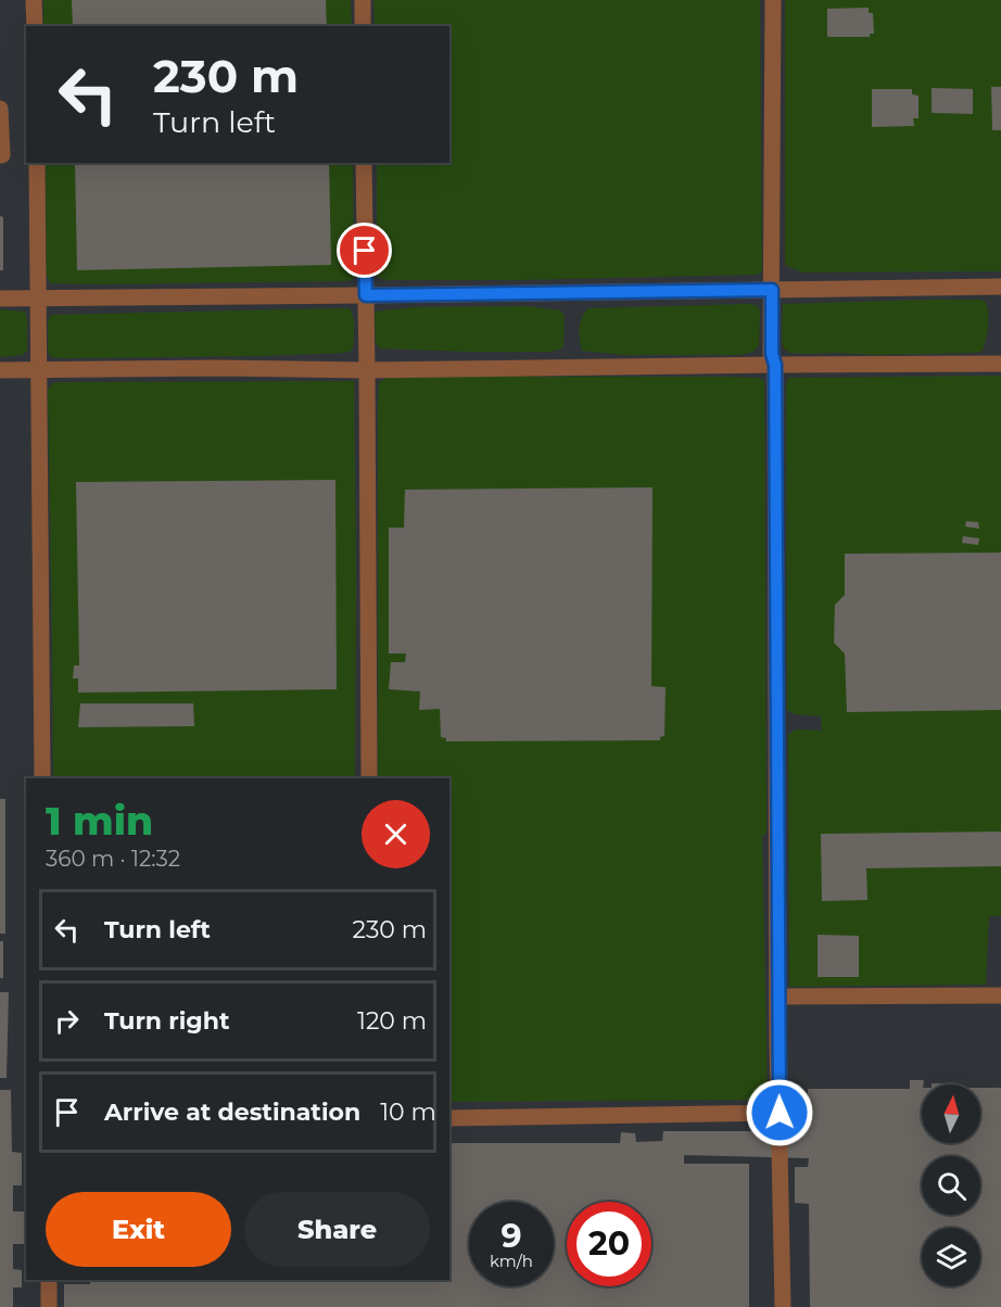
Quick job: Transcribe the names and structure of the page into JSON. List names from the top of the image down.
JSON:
{
  "north": "top",
  "page": {
    "turn": ["230 m", "Turn left"],
    "heading": ["1 min", "360 m · 12:32"],
    "list": [
      {
        "name": "Turn left",
        "value": "230 m"
      },
      {
        "name": "Turn right",
        "value": "120 m"
      },
      {
        "name": "Arrive at destination",
        "value": "10 m"
      }
    ],
    "buttons": ["Exit", "Share"],
    "speed": "9 km/h",
    "limit": "20"
  }
}
